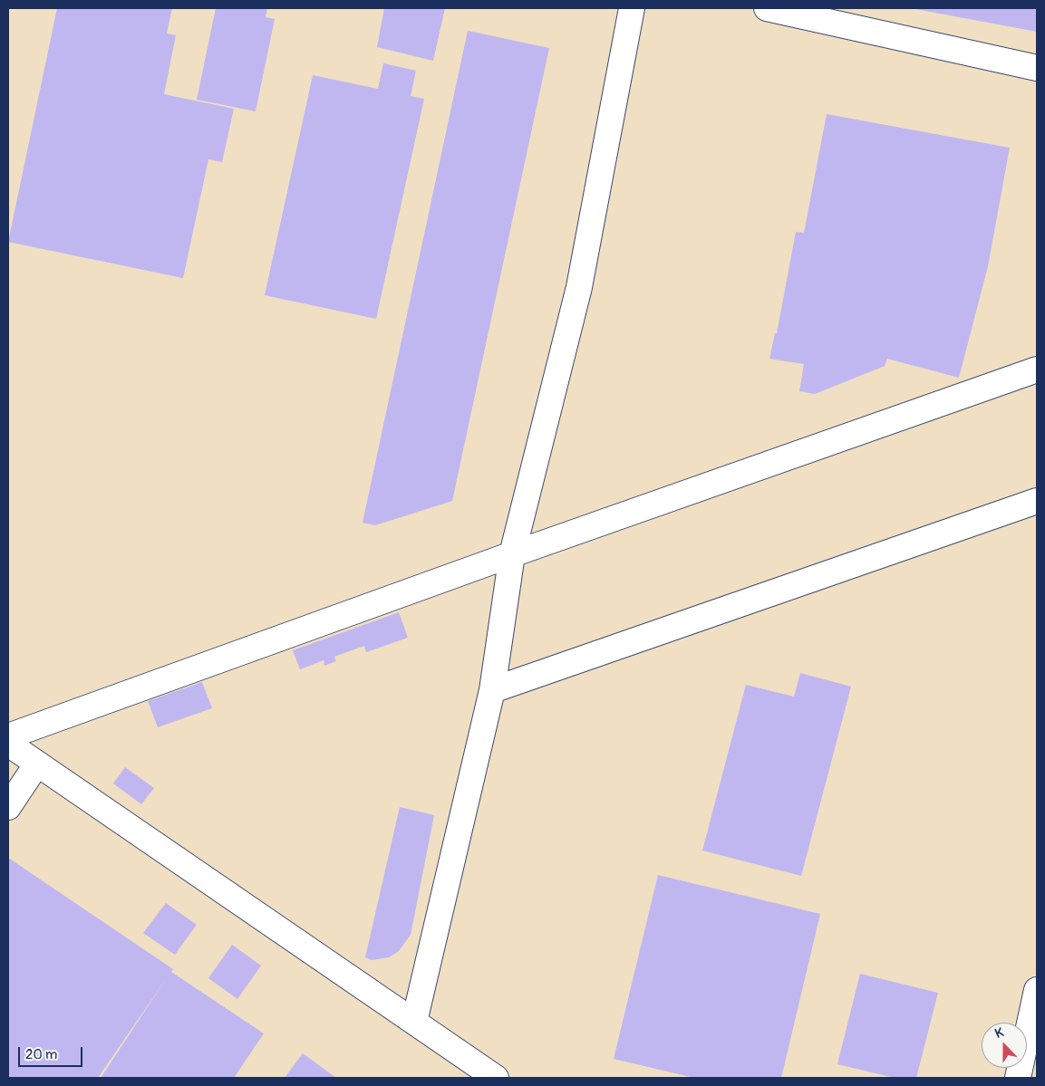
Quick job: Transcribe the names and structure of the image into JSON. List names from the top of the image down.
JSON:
{
  "scale_bar": "20 m",
  "north": "top"
}
